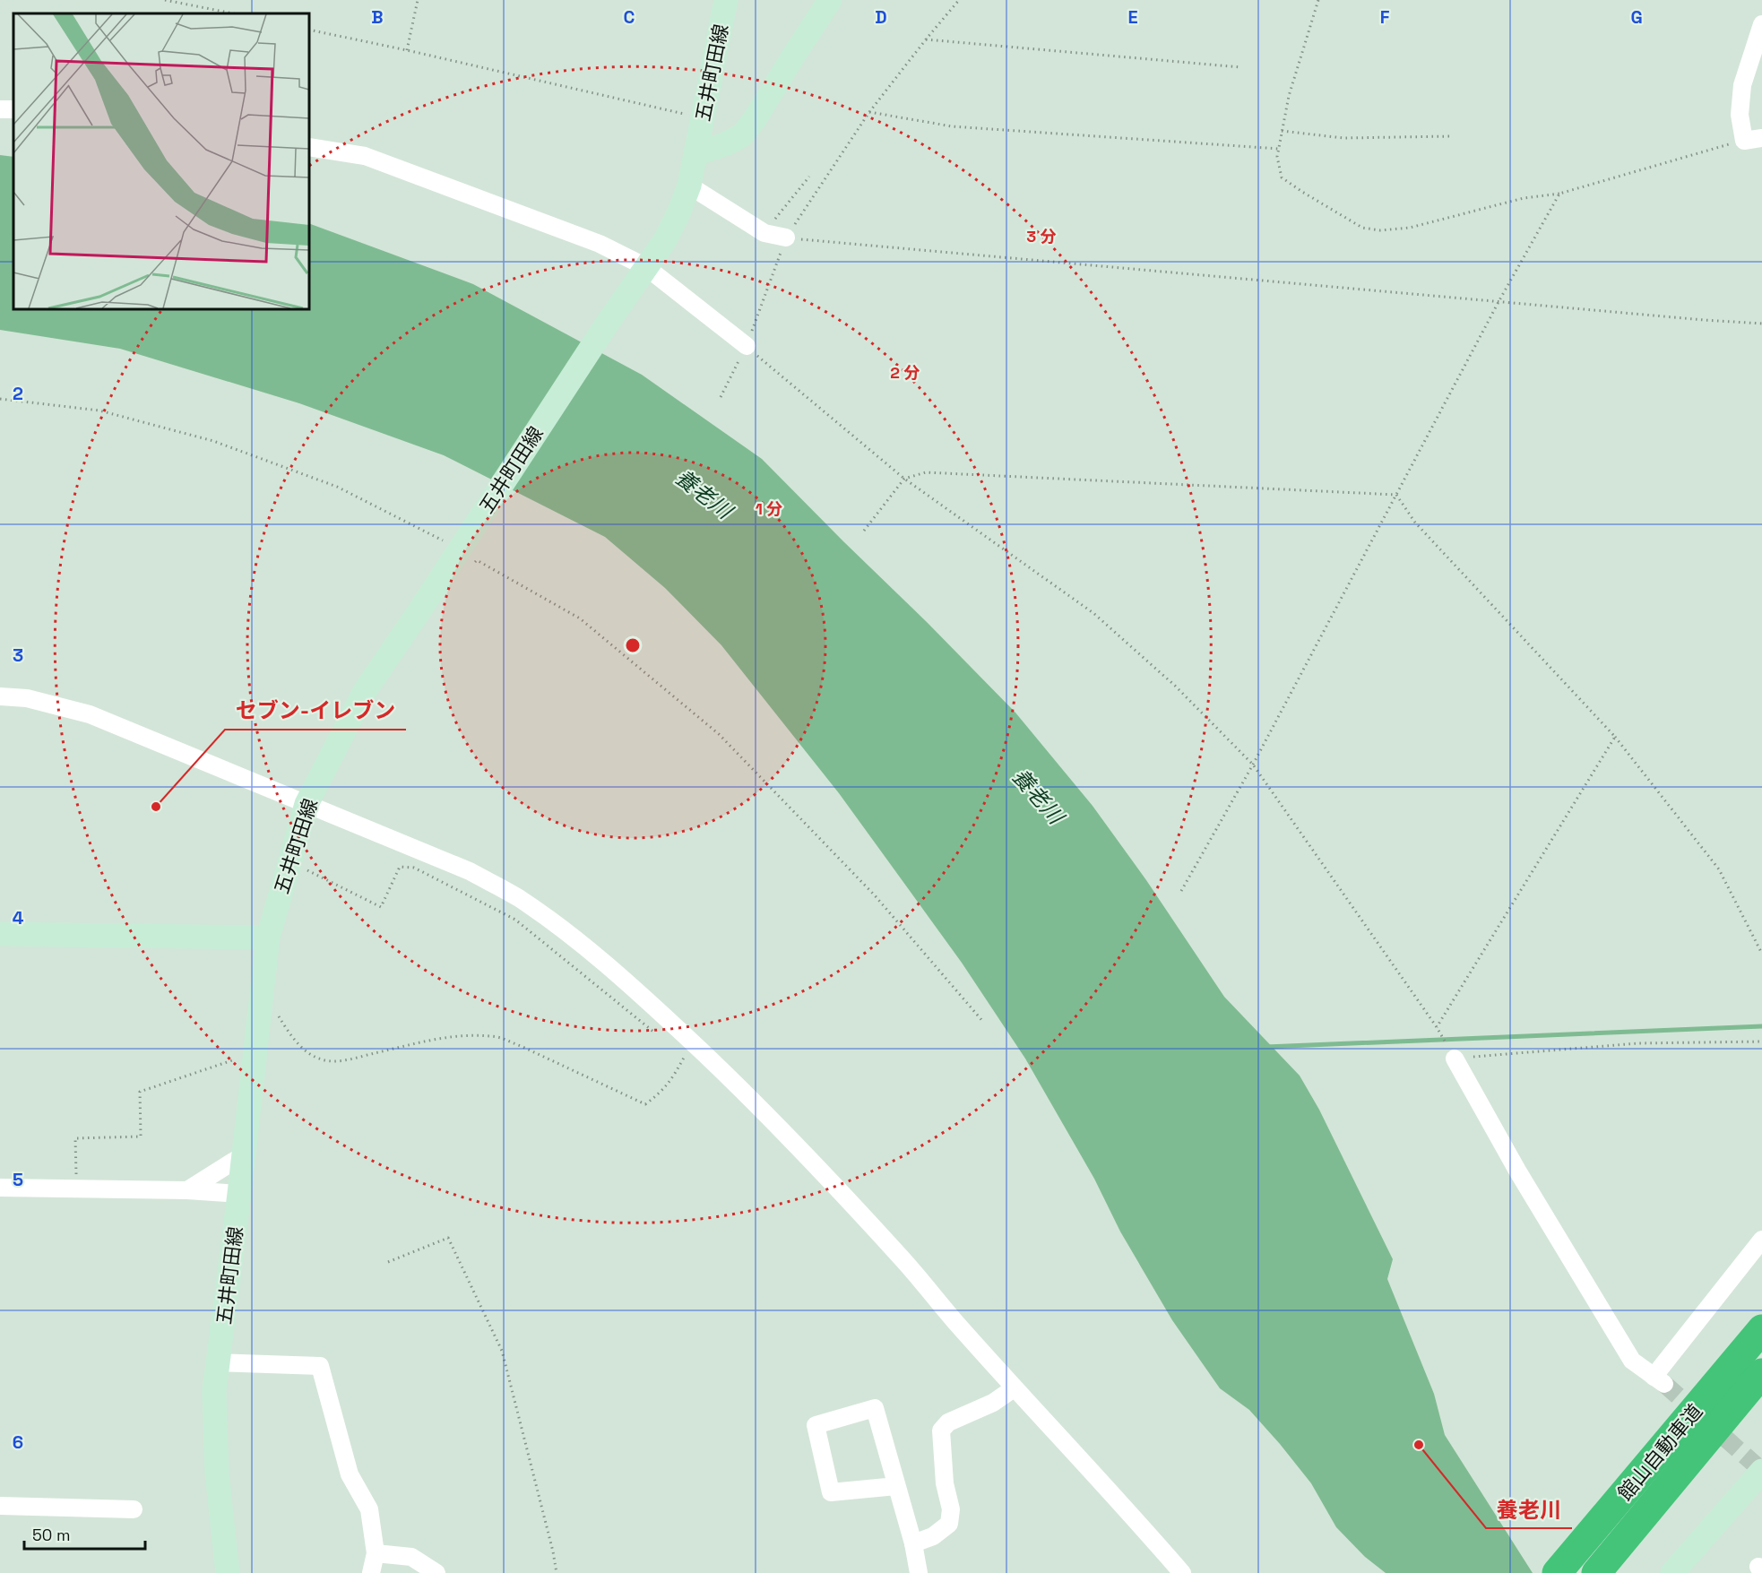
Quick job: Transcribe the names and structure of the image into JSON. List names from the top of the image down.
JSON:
{
  "streets": {
    "highway": ["館山自動車道"],
    "main road": ["五井町田線"]
  },
  "water": ["養老川"],
  "places": ["セブン-イレブン", "養老川"],
  "scale_bar": "50 m",
  "grid": {
    "columns": [
      "B",
      "C",
      "D",
      "E",
      "F",
      "G"
    ],
    "rows": [
      "2",
      "3",
      "4",
      "5",
      "6"
    ]
  },
  "rings": ["3 分", "2 分", "1 分"]
}
